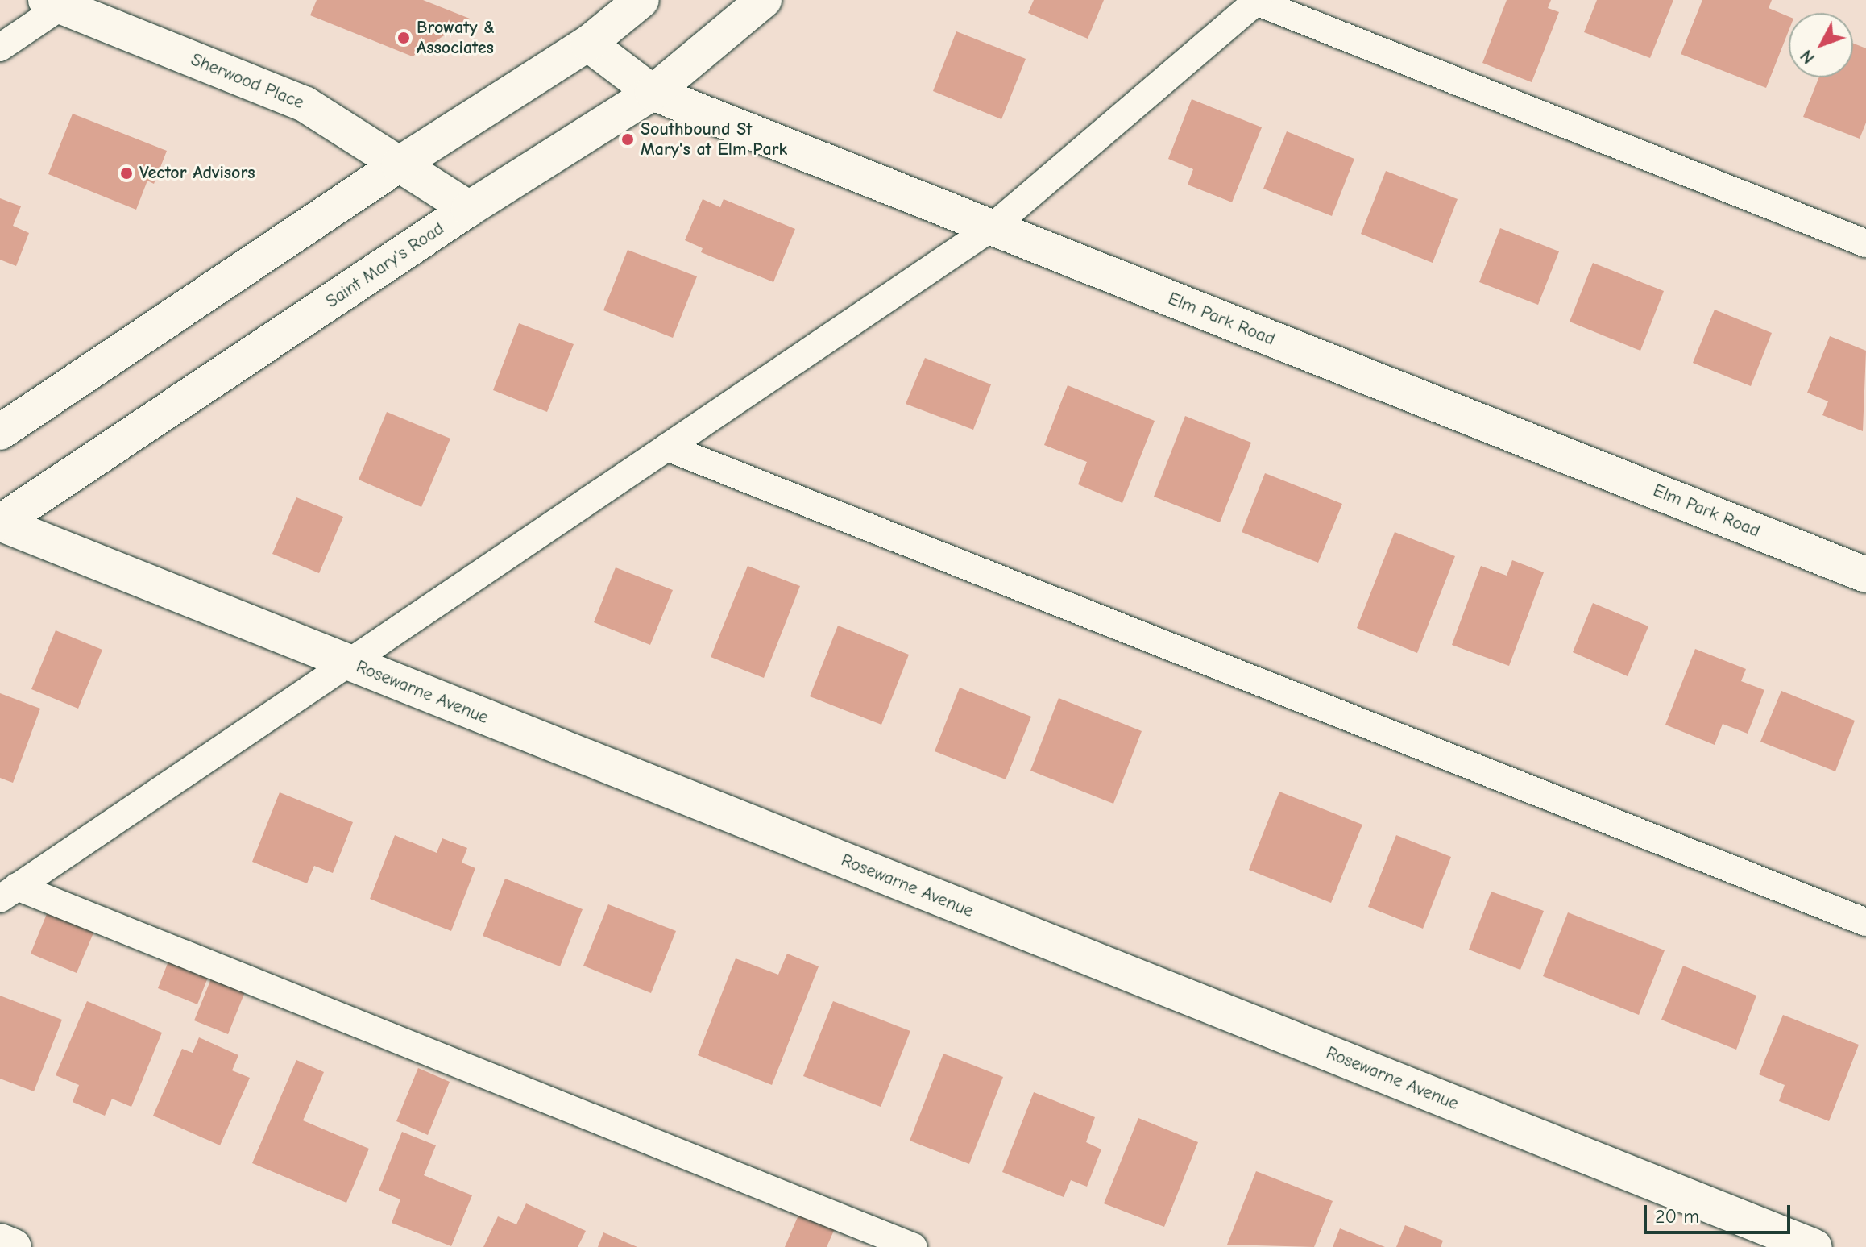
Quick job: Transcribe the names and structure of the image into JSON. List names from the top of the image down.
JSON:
{
  "streets": {
    "street": [
      "Sherwood Place",
      "Saint Mary's Road",
      "Elm Park Road",
      "Rosewarne Avenue"
    ]
  },
  "crossings": [
    ["Sherwood Place", "Saint Mary's Road"],
    ["Saint Mary's Road", "Elm Park Road"],
    ["Saint Mary's Road", "Rosewarne Avenue"]
  ],
  "places": ["Browaty & Associates", "Southbound St Mary's at Elm Park", "Vector Advisors"],
  "scale_bar": "20 m",
  "north": "bottom left"
}
